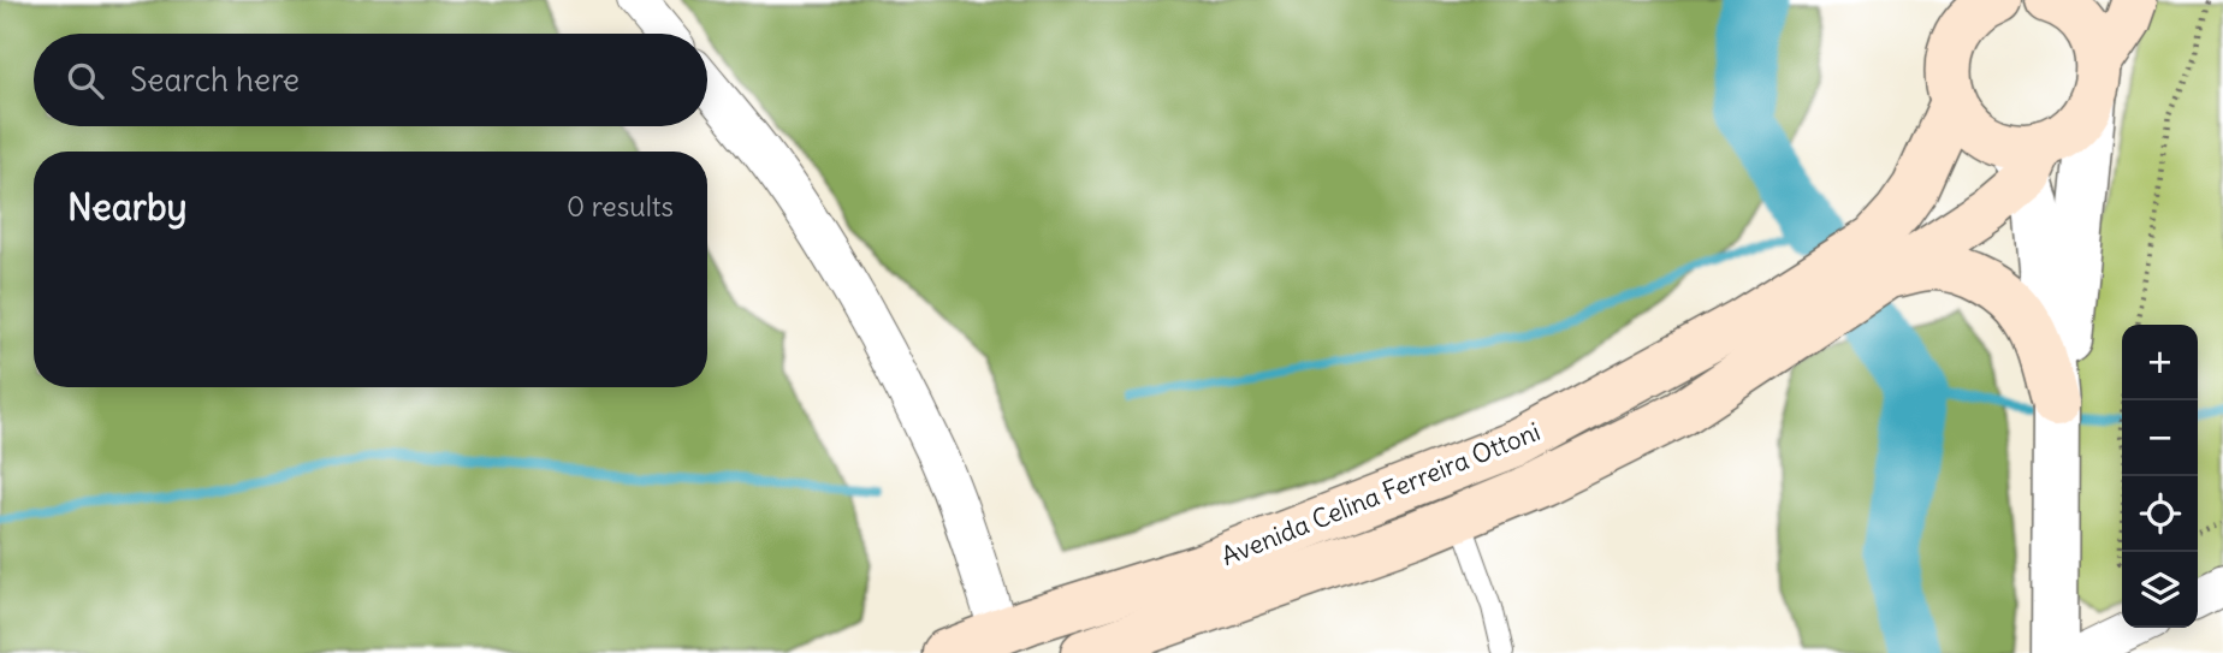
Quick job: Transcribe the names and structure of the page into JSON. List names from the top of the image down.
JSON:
{
  "streets": {
    "main road": ["Avenida Celina Ferreira Ottoni"]
  },
  "page": {
    "search": "Search here",
    "heading": ["Nearby", "0 results"],
    "map_buttons": ["+", "−"]
  }
}
